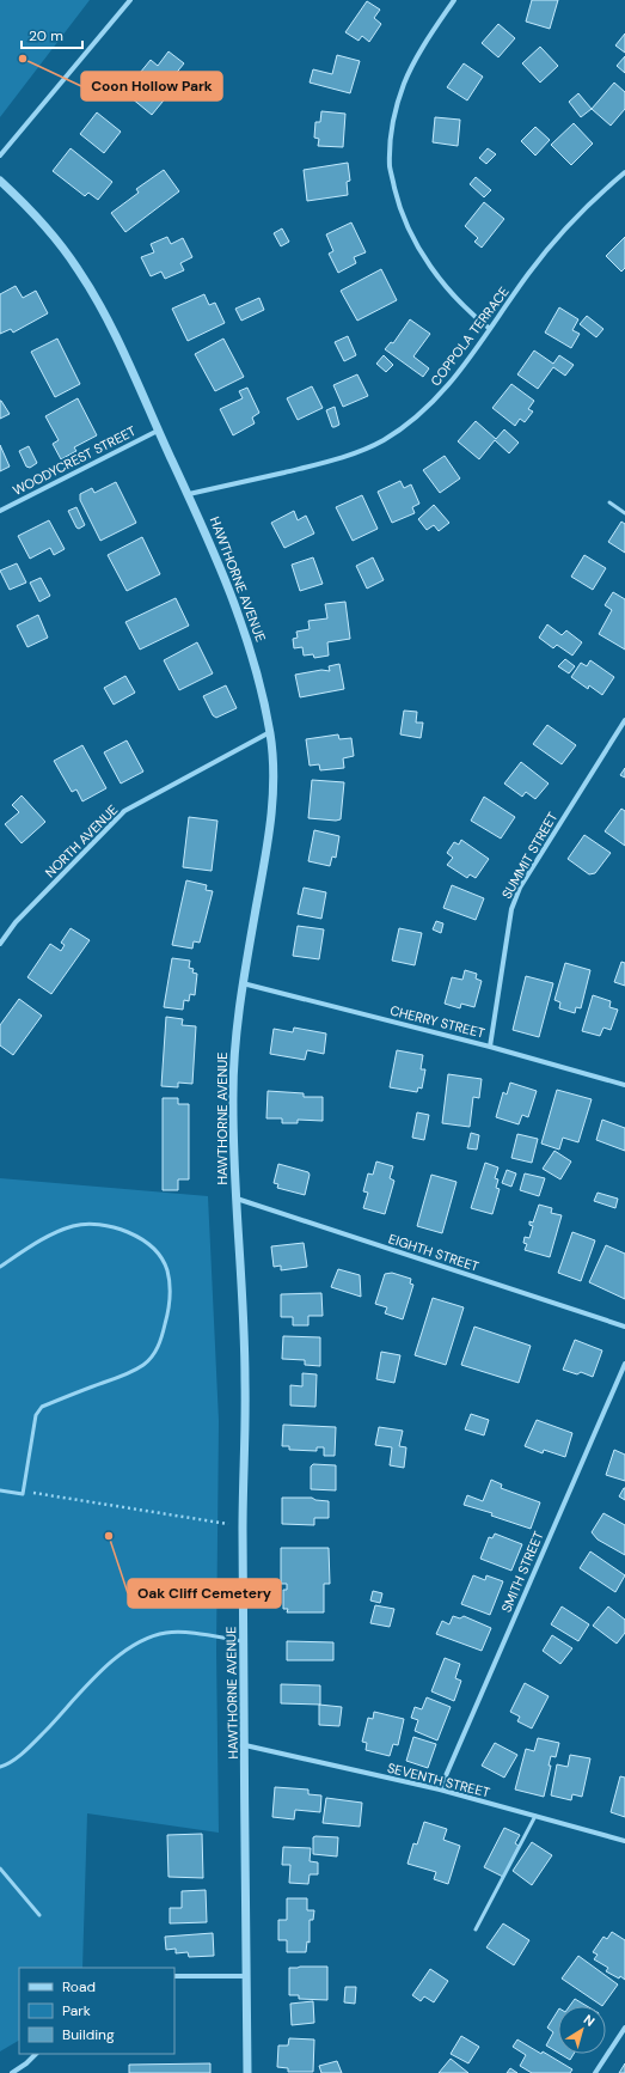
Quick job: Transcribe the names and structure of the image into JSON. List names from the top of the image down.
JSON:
{
  "streets": {
    "street": [
      "COPPOLA TERRACE",
      "WOODYCREST STREET",
      "HAWTHORNE AVENUE",
      "NORTH AVENUE",
      "SUMMIT STREET",
      "CHERRY STREET",
      "EIGHTH STREET",
      "SMITH STREET",
      "SEVENTH STREET"
    ]
  },
  "crossings": [
    ["COPPOLA TERRACE", "HAWTHORNE AVENUE"],
    ["WOODYCREST STREET", "HAWTHORNE AVENUE"],
    ["HAWTHORNE AVENUE", "NORTH AVENUE"],
    ["HAWTHORNE AVENUE", "CHERRY STREET"],
    ["HAWTHORNE AVENUE", "EIGHTH STREET"],
    ["HAWTHORNE AVENUE", "SEVENTH STREET"],
    ["SUMMIT STREET", "CHERRY STREET"],
    ["SMITH STREET", "SEVENTH STREET"]
  ],
  "places": ["Coon Hollow Park", "Oak Cliff Cemetery"],
  "legend": ["Road", "Park", "Building"],
  "scale_bar": "20 m",
  "north": "top right"
}
